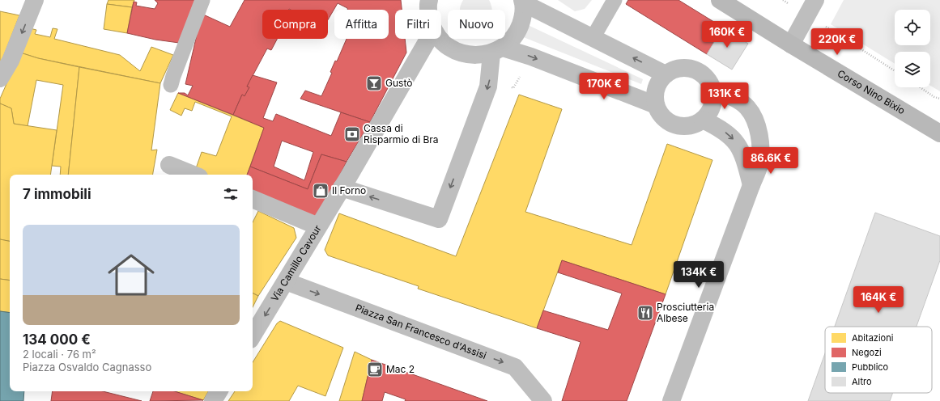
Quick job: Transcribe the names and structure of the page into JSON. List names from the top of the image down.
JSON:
{
  "streets": {
    "main road": ["Corso Nino Bixio"],
    "street": ["Via Camillo Cavour", "Piazza San Francesco d'Assisi"]
  },
  "crossings": [
    ["Via Camillo Cavour", "Piazza San Francesco d'Assisi"]
  ],
  "one_way": ["Piazza San Francesco d'Assisi"],
  "places": {
    "bar": ["Gustò"],
    "bank": ["Cassa di Risparmio di Bra"],
    "shop": ["Il Forno"],
    "restaurant": ["Prosciutteria Albese"],
    "cafe": ["Mac 2"]
  },
  "legend": [
    "Abitazioni",
    "Negozi",
    "Pubblico",
    "Altro"
  ],
  "page": {
    "chip": [
      "Compra",
      "Affitta",
      "Filtri",
      "Nuovo"
    ],
    "price": [
      "160K €",
      "220K €",
      "170K €",
      "131K €",
      "86.6K €",
      "134K €",
      "164K €"
    ],
    "heading": "7 immobili",
    "list": [
      {
        "name": "134 000 €",
        "note": "2 locali · 76 m² · Piazza Osvaldo Cagnasso"
      }
    ]
  }
}
